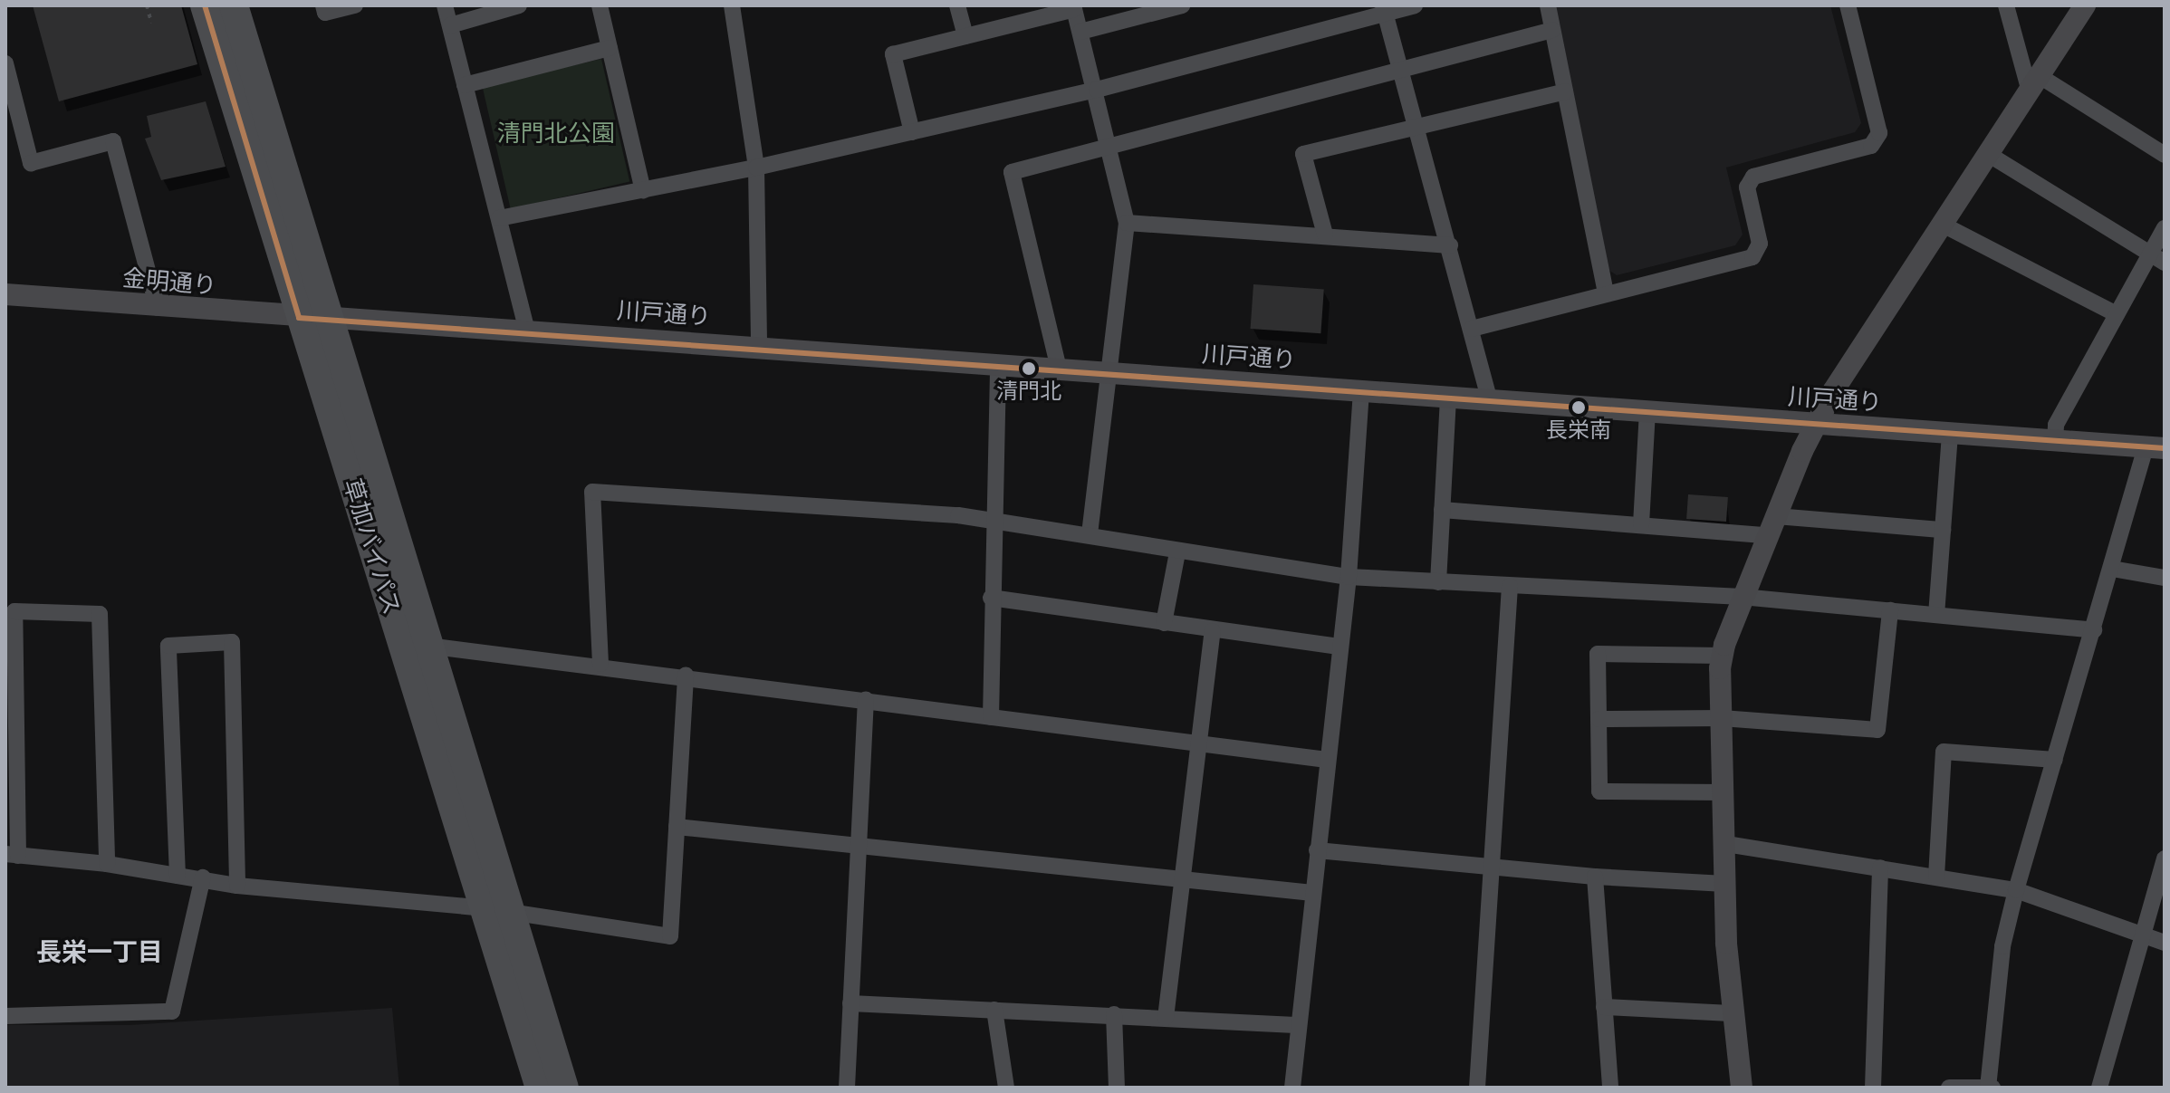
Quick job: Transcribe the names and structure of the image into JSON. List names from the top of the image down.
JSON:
{
  "streets": {
    "highway": ["草加バイパス"],
    "street": ["金明通り", "川戸通り"]
  },
  "crossings": [
    ["金明通り", "川戸通り"],
    ["金明通り", "草加バイパス"],
    ["川戸通り", "草加バイパス"]
  ],
  "districts": ["長栄一丁目"],
  "parks": ["清門北公園"],
  "places": ["清門北", "長栄南"]
}
